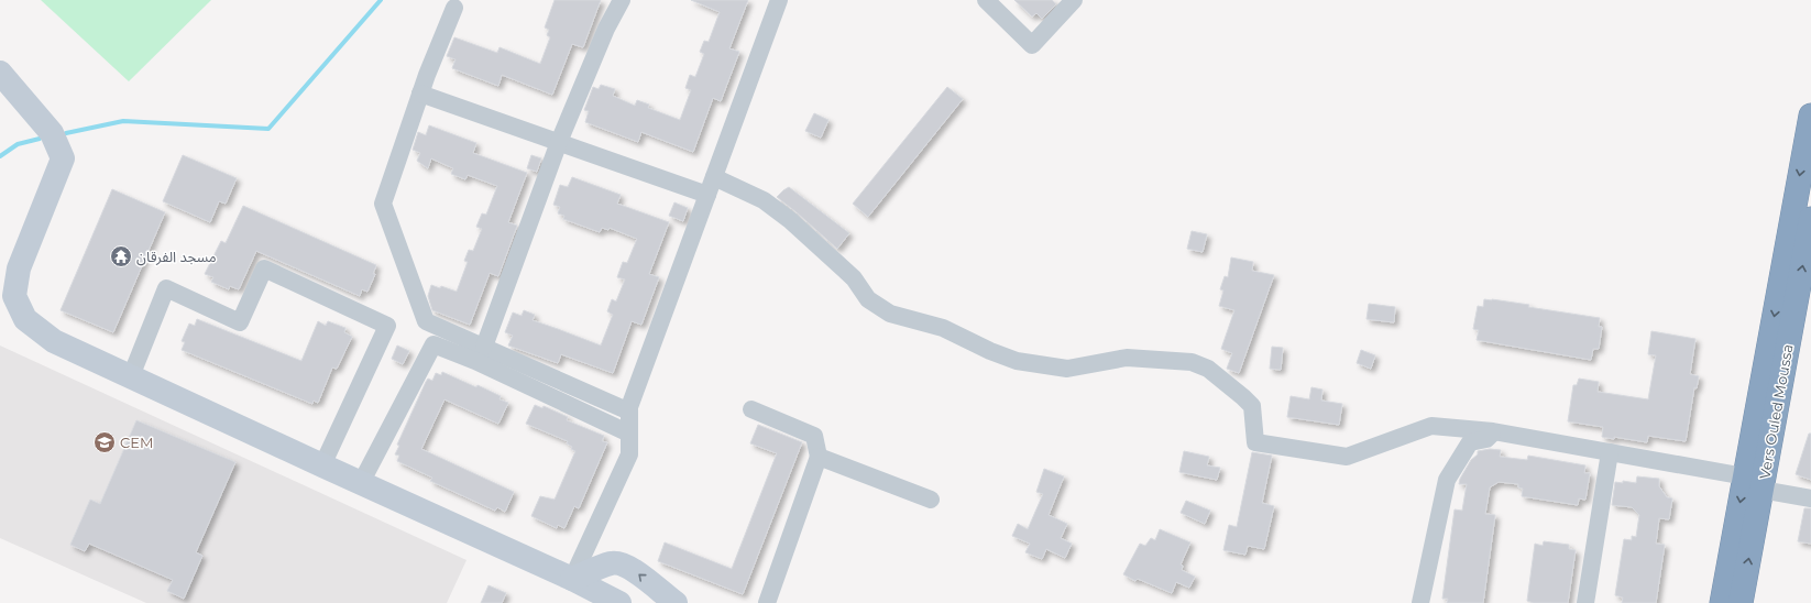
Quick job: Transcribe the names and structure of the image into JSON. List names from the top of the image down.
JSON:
{
  "streets": {
    "highway": ["Vers Ouled Moussa"]
  },
  "places": {
    "temple": ["مسجد الفرقان"],
    "school or university": ["CEM"]
  }
}
